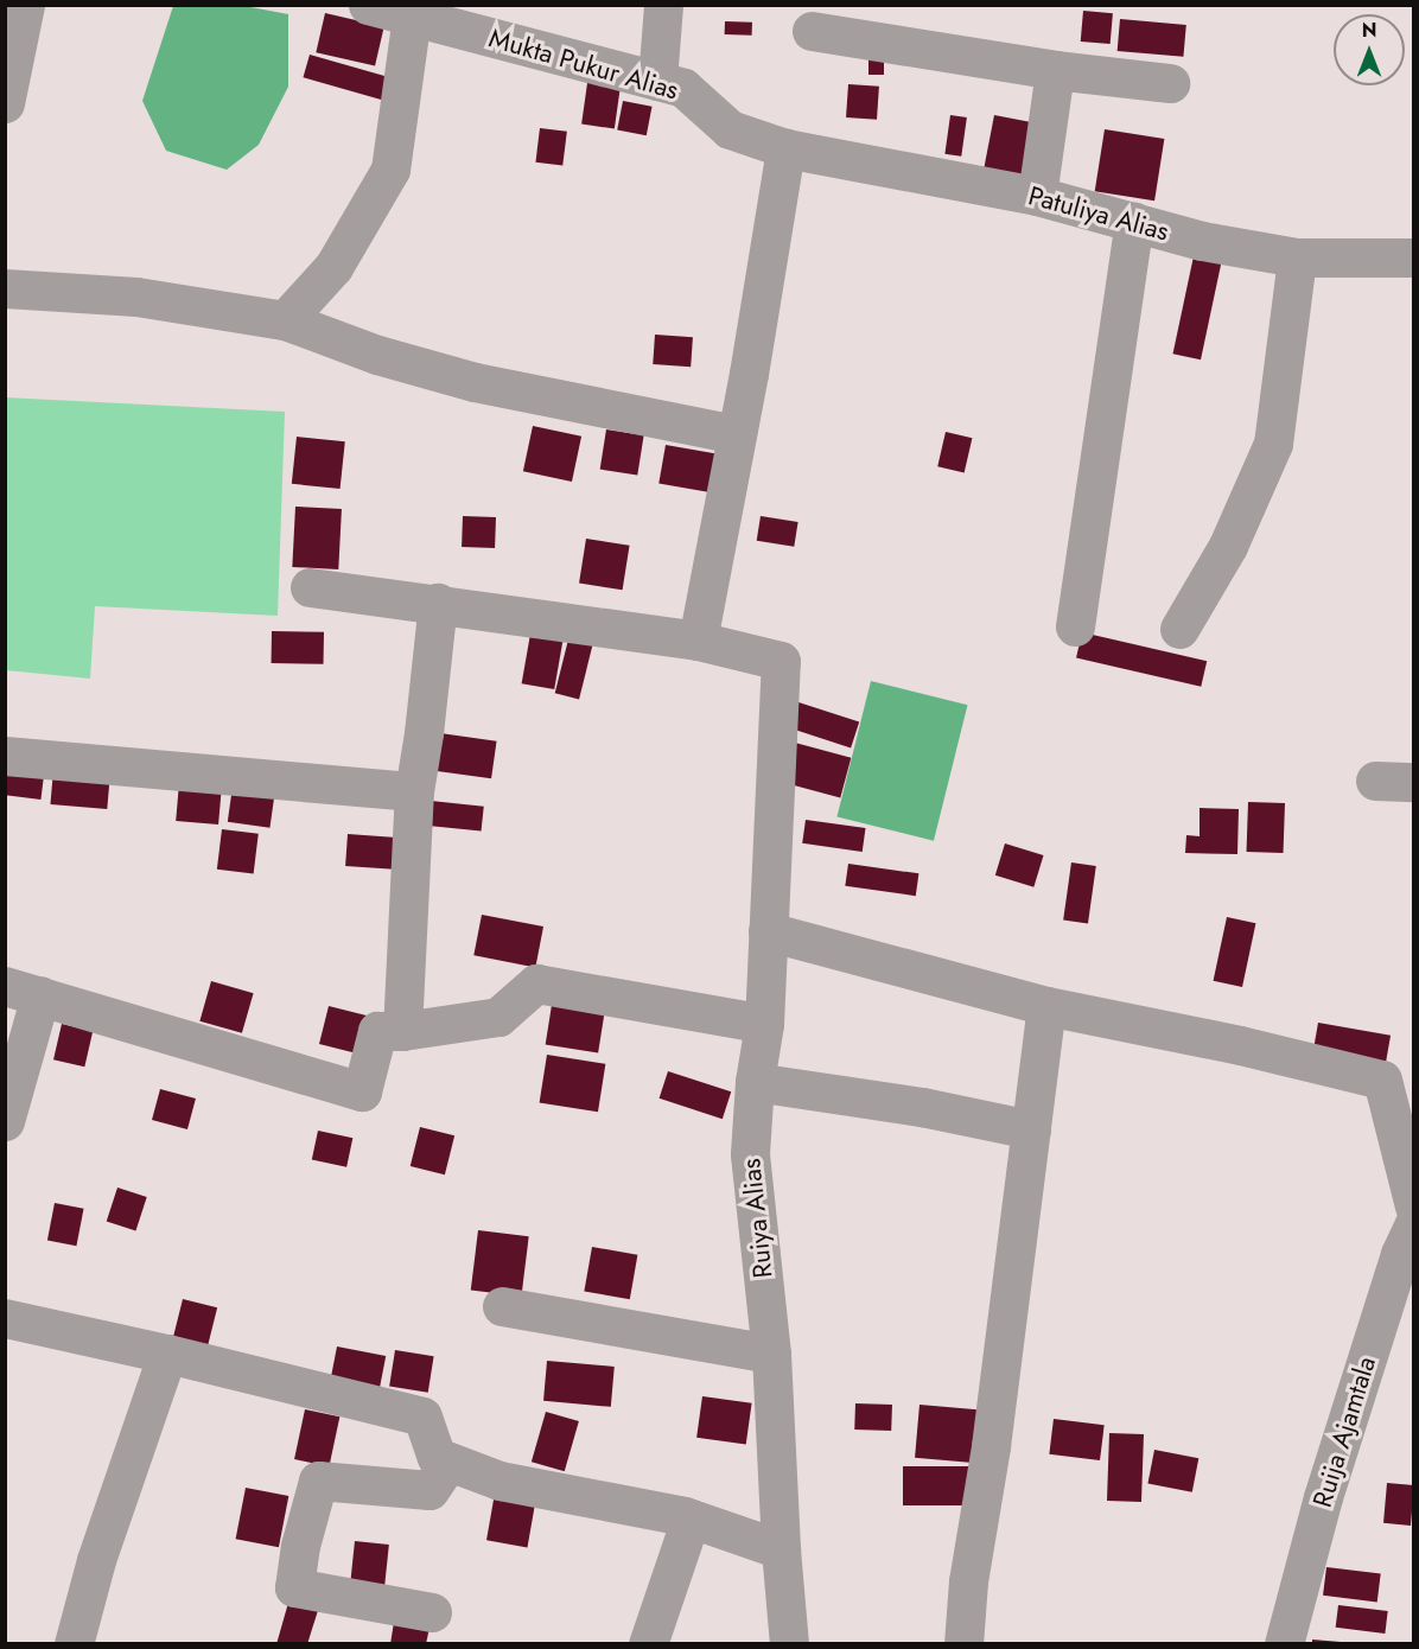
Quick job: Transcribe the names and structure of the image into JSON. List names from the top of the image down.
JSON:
{
  "streets": {
    "street": [
      "Mukta Pukur Alias",
      "Patuliya Alias",
      "Ruiya Alias",
      "Ruija Ajamtala"
    ]
  },
  "crossings": [
    ["Mukta Pukur Alias", "Patuliya Alias"]
  ],
  "north": "top"
}
